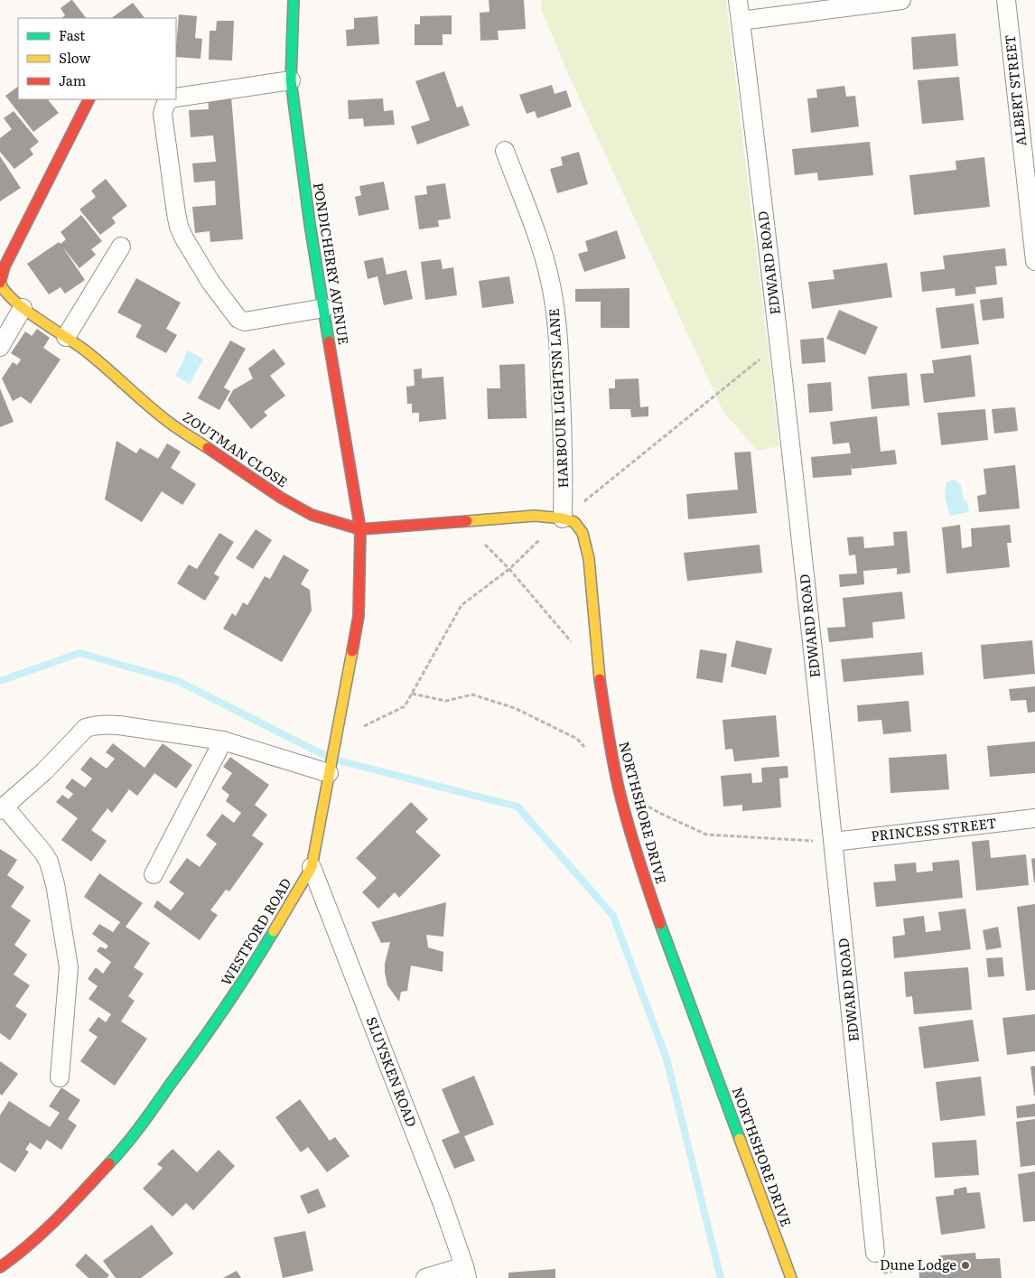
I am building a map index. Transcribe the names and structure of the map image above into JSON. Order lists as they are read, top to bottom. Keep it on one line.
{"streets":{"street":["ALBERT STREET","EDWARD ROAD","PONDICHERRY AVENUE","HARBOUR LIGHTSN LANE","ZOUTMAN CLOSE","NORTHSHORE DRIVE","PRINCESS STREET","WESTFORD ROAD","SLUYSKEN ROAD"]},"crossings":[["EDWARD ROAD","PRINCESS STREET"],["PONDICHERRY AVENUE","ZOUTMAN CLOSE"],["PONDICHERRY AVENUE","WESTFORD ROAD"],["HARBOUR LIGHTSN LANE","NORTHSHORE DRIVE"],["ZOUTMAN CLOSE","WESTFORD ROAD"],["WESTFORD ROAD","SLUYSKEN ROAD"]],"places":["Dune Lodge"],"legend":["Fast","Slow","Jam"]}
